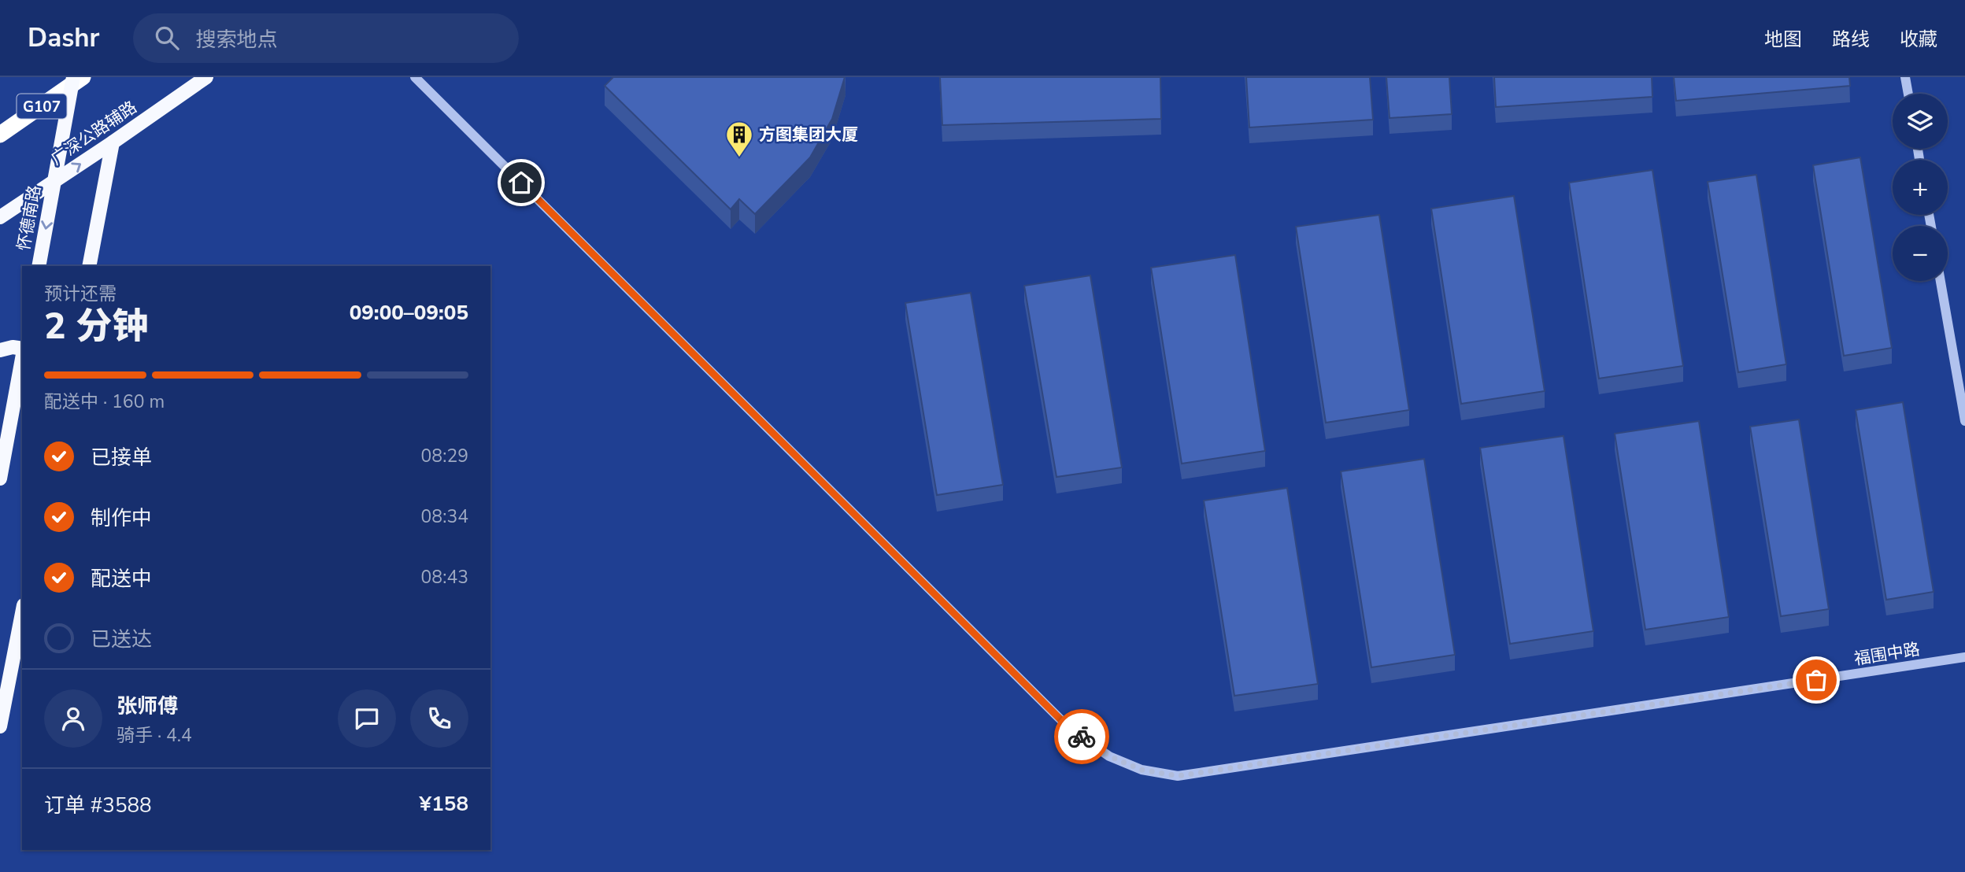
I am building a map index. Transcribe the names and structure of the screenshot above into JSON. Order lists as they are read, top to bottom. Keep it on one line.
{"streets":{"highway":["G107"],"main road":["广深公路辅路","怀德南路"],"street":["福围中路"]},"one_way":["广深公路辅路"],"places":{"building":["方图集团大厦"]},"page":{"header":"Dashr","search":"搜索地点","nav":["地图","路线","收藏"],"map_buttons":["+","−"],"heading":["2 分钟","预计还需","09:00–09:05"],"panel":["张师傅","骑手 · 4.4","订单 #3588","¥158"],"bar":"配送中 · 160 m","list":[["已接单","08:29"],["制作中","08:34"],["配送中","08:43"],"已送达"]}}
